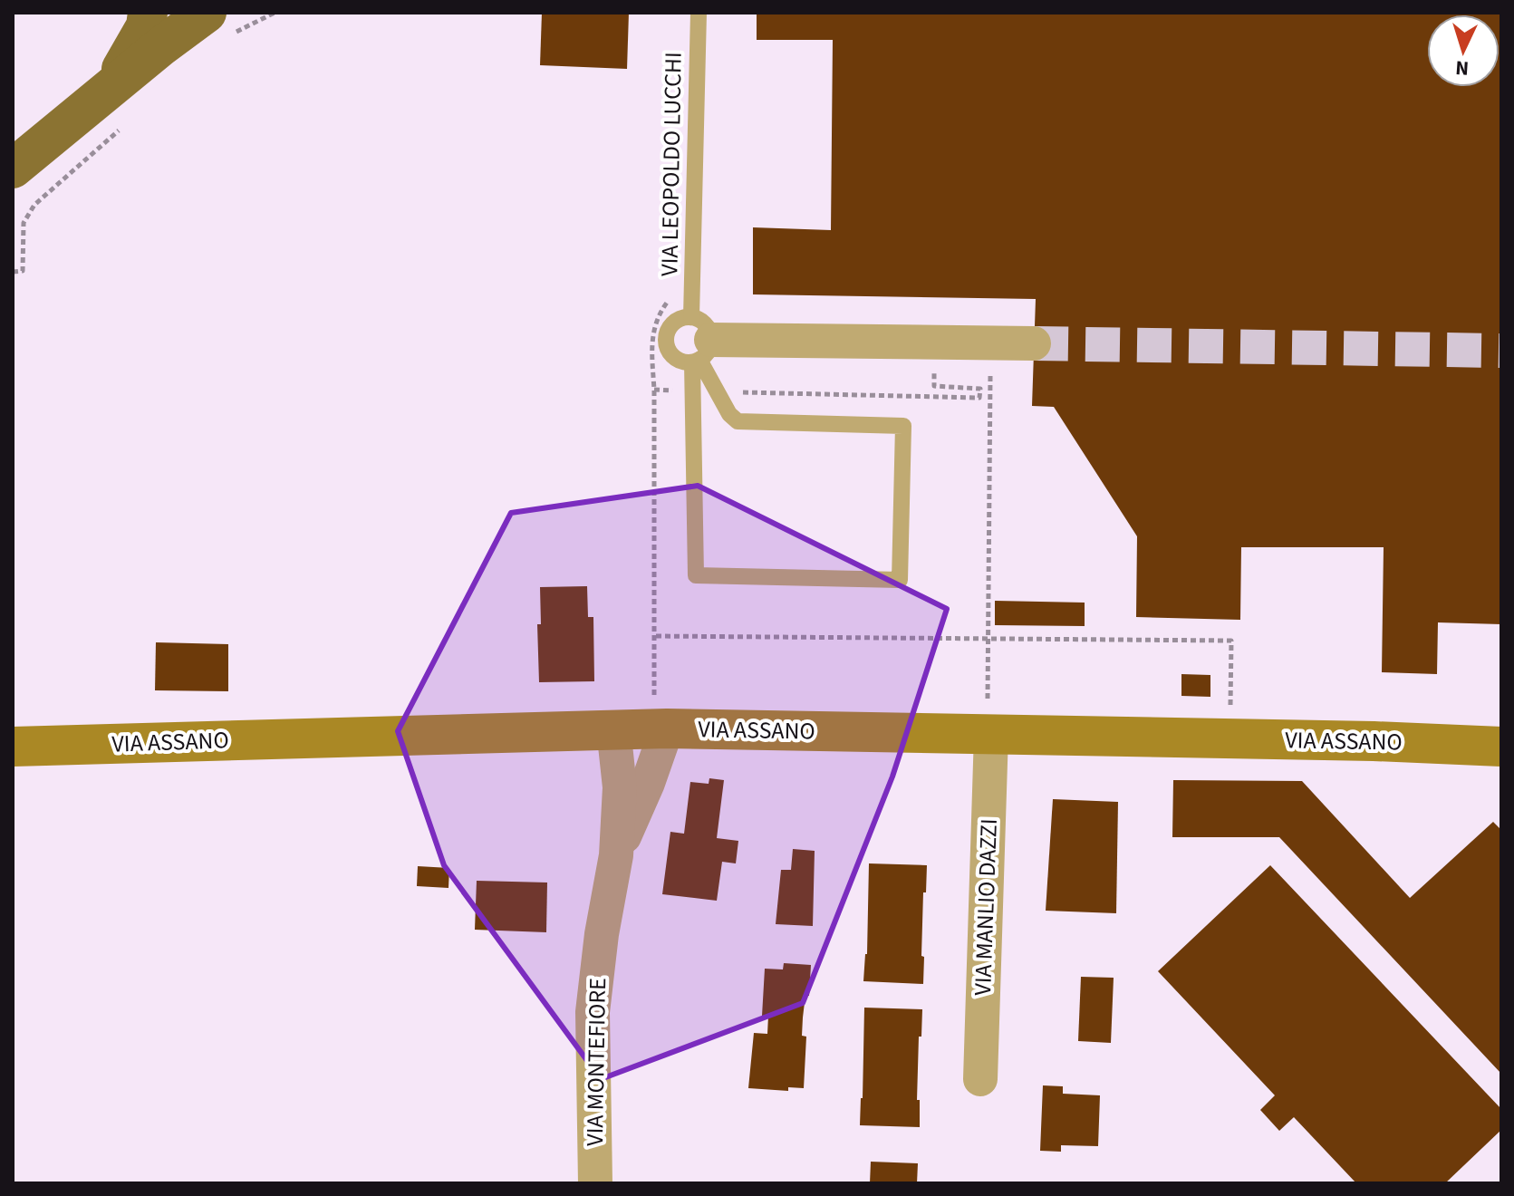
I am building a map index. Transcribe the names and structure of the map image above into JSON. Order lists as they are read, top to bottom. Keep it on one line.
{"streets":{"main road":["VIA ASSANO"],"street":["VIA MANLIO DAZZI","VIA MONTEFIORE"],"lane":["VIA LEOPOLDO LUCCHI"]},"crossings":[["VIA ASSANO","VIA MANLIO DAZZI"],["VIA ASSANO","VIA MONTEFIORE"]],"north":"bottom"}
